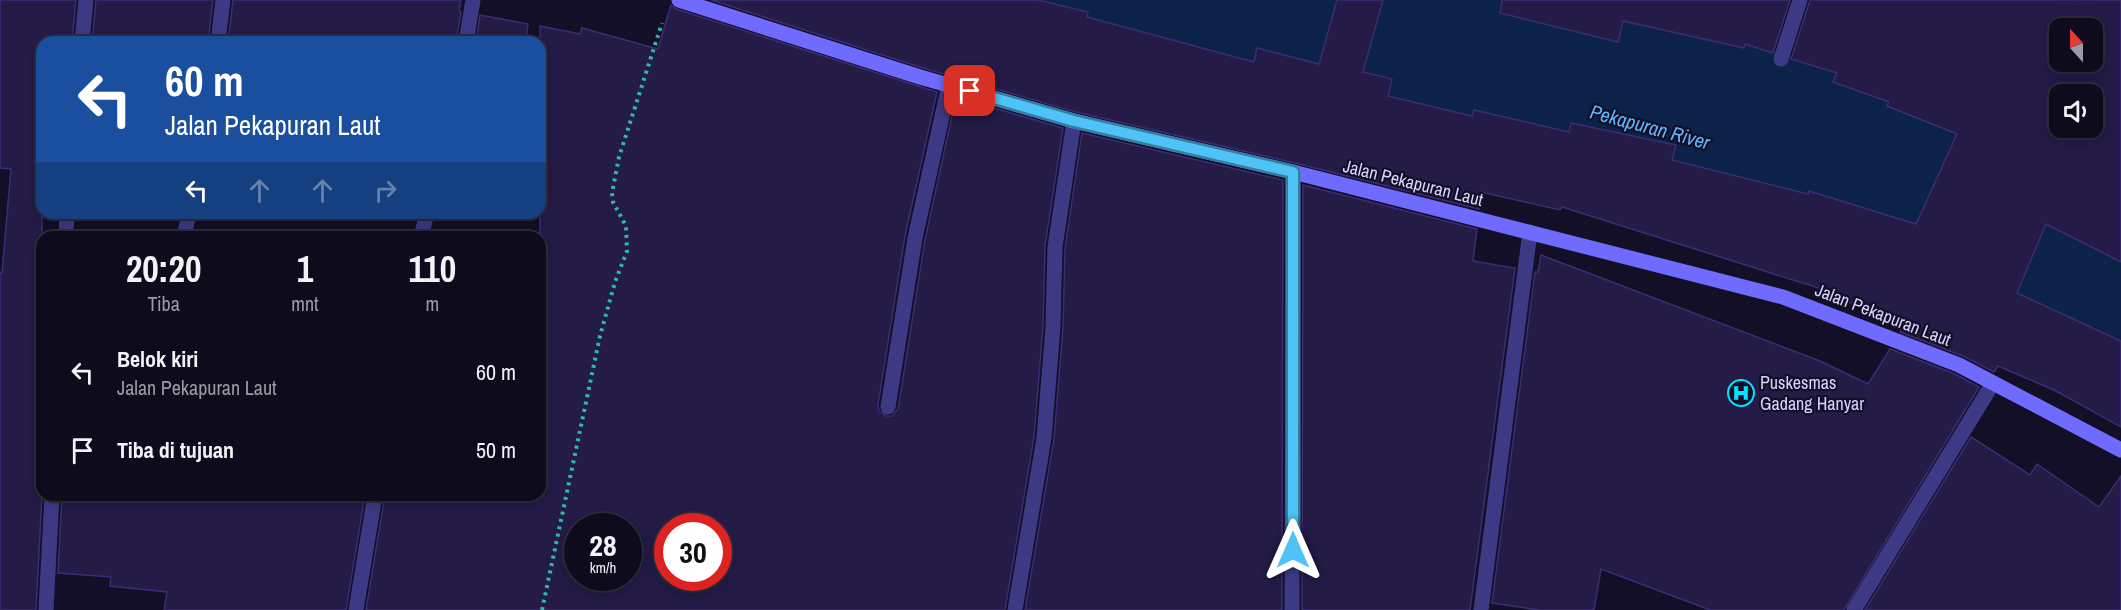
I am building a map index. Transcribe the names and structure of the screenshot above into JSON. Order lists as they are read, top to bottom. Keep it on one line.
{"streets":{"street":["Jalan Pekapuran Laut"]},"water":["Pekapuran River"],"places":{"hospital":["Puskesmas Gadang Hanyar"]},"north":"top","page":{"turn":["60 m","Jalan Pekapuran Laut"],"eta":["20:20","Tiba","1","mnt","110","m"],"list":[{"name":"Belok kiri","note":"Jalan Pekapuran Laut","value":"60 m"},{"name":"Tiba di tujuan","value":"50 m"}],"speed":"28 km/h","limit":"30"}}
